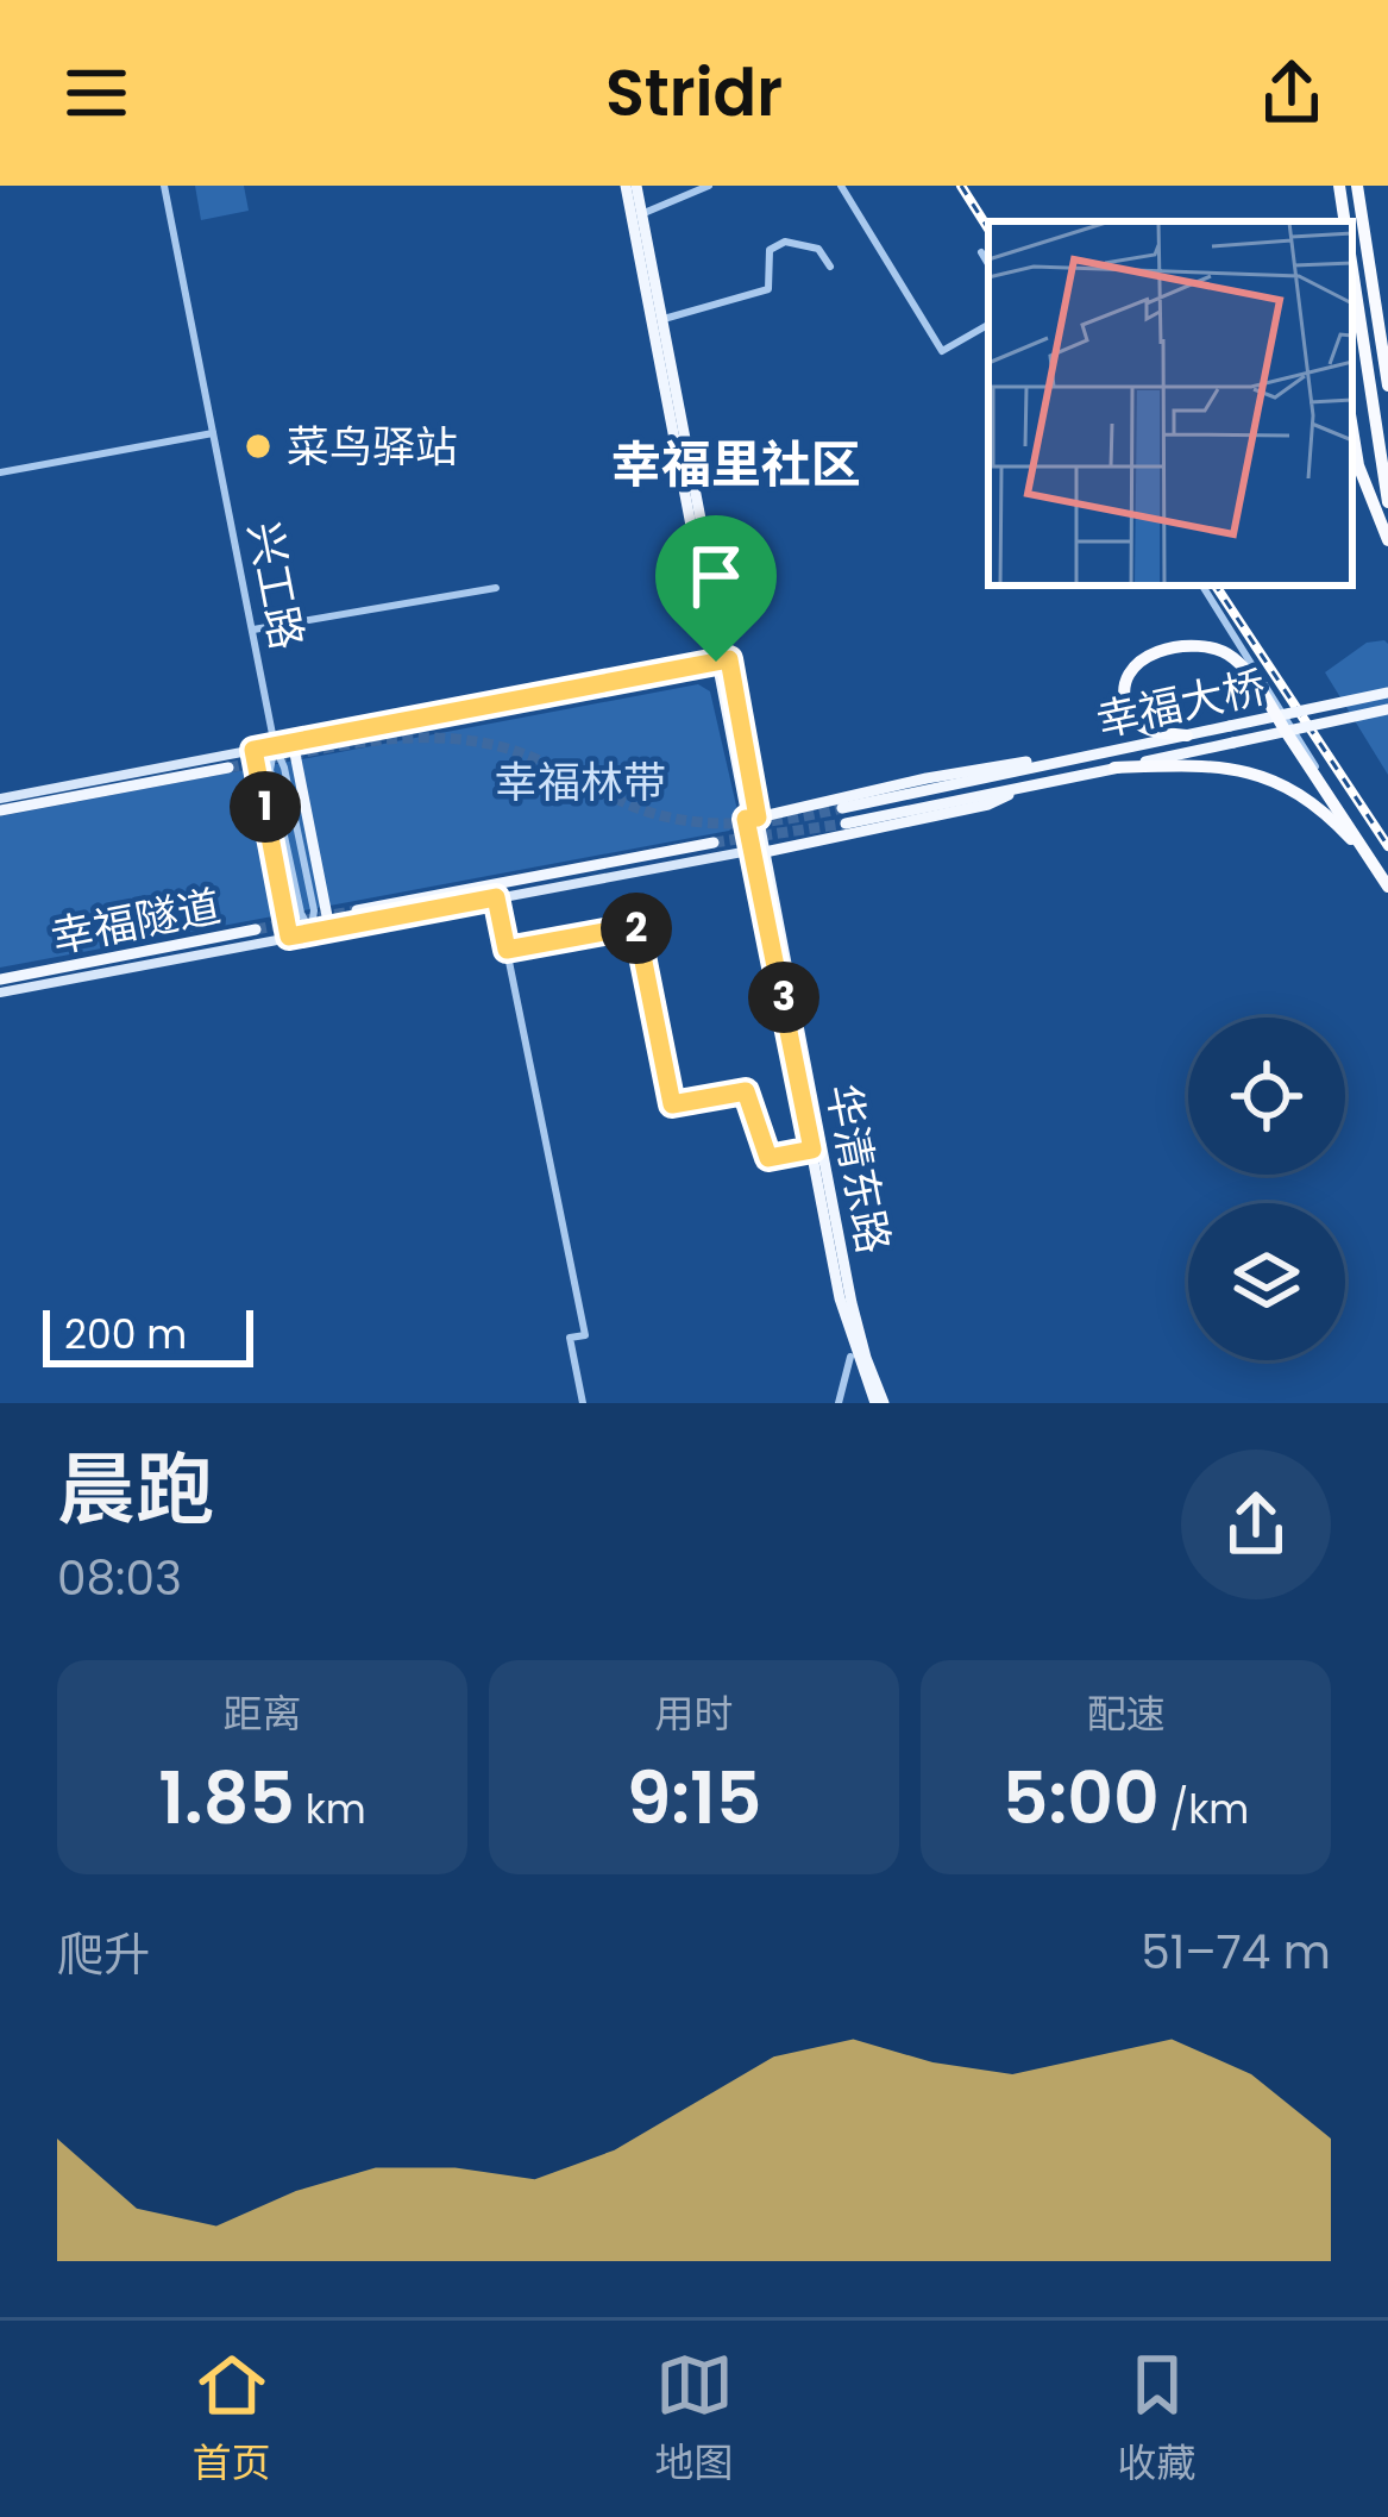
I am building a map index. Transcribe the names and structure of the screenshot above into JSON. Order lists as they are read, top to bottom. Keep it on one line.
{"streets":{"main road":["幸福大桥","幸福隧道","华清东路"],"street":["兴工路"]},"districts":["幸福里社区"],"parks":["幸福林带"],"places":["菜鸟驿站"],"scale_bar":"200 m","page":{"header":"Stridr","pins":["1","2","3"],"scale":"200 m","heading":["晨跑","08:03"],"stats":[["距离","1.85 km"],["用时","9:15"],["配速","5:00 /km"]],"chart":["爬升","51–74 m"],"tabs":["首页","地图","收藏"]}}
